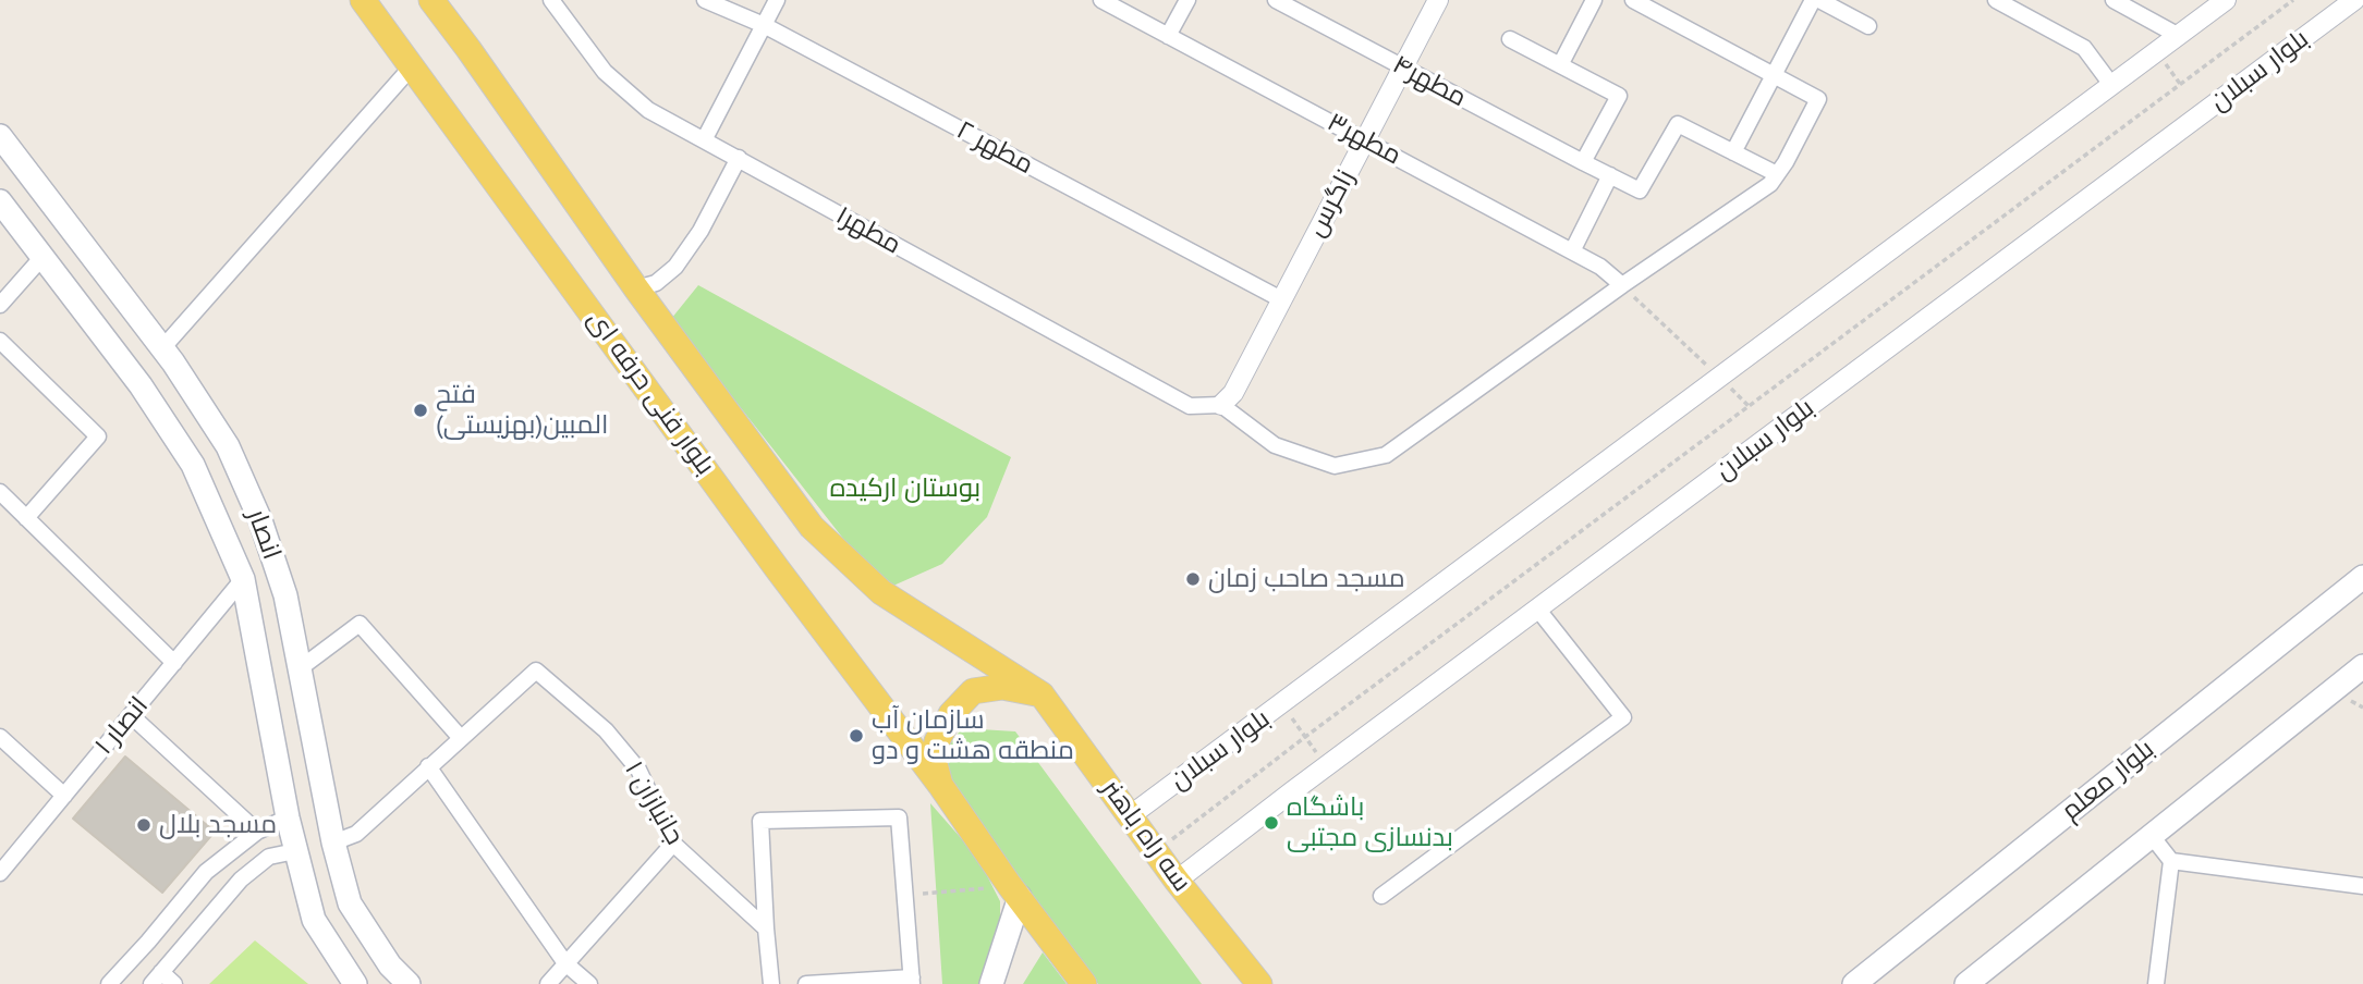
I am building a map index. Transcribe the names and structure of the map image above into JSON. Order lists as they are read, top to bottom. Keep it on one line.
{"streets":{"main road":["بلوار فنی حرفه ای","انصار","بلوار معلم","سه راه باهنر"],"street":["بلوار سبلان","مطهر۴","مطهر۳","مطهر ۲","زاگرس","مطهر۱","انصار ۱","جانبازان ۱"]},"crossings":[["بلوار سبلان","سه راه باهنر"],["مطهر۴","زاگرس"],["مطهر۳","زاگرس"],["مطهر ۲","زاگرس"],["زاگرس","مطهر۱"],["بلوار فنی حرفه ای","سه راه باهنر"],["انصار","انصار ۱"]],"parks":["بوستان ارکیده"],"places":["فتح المبین(بهزیستی)","مسجد صاحب زمان","سازمان آب منطقه هشت و دو","باشگاه بدنسازی مجتبی","مسجد بلال"]}
